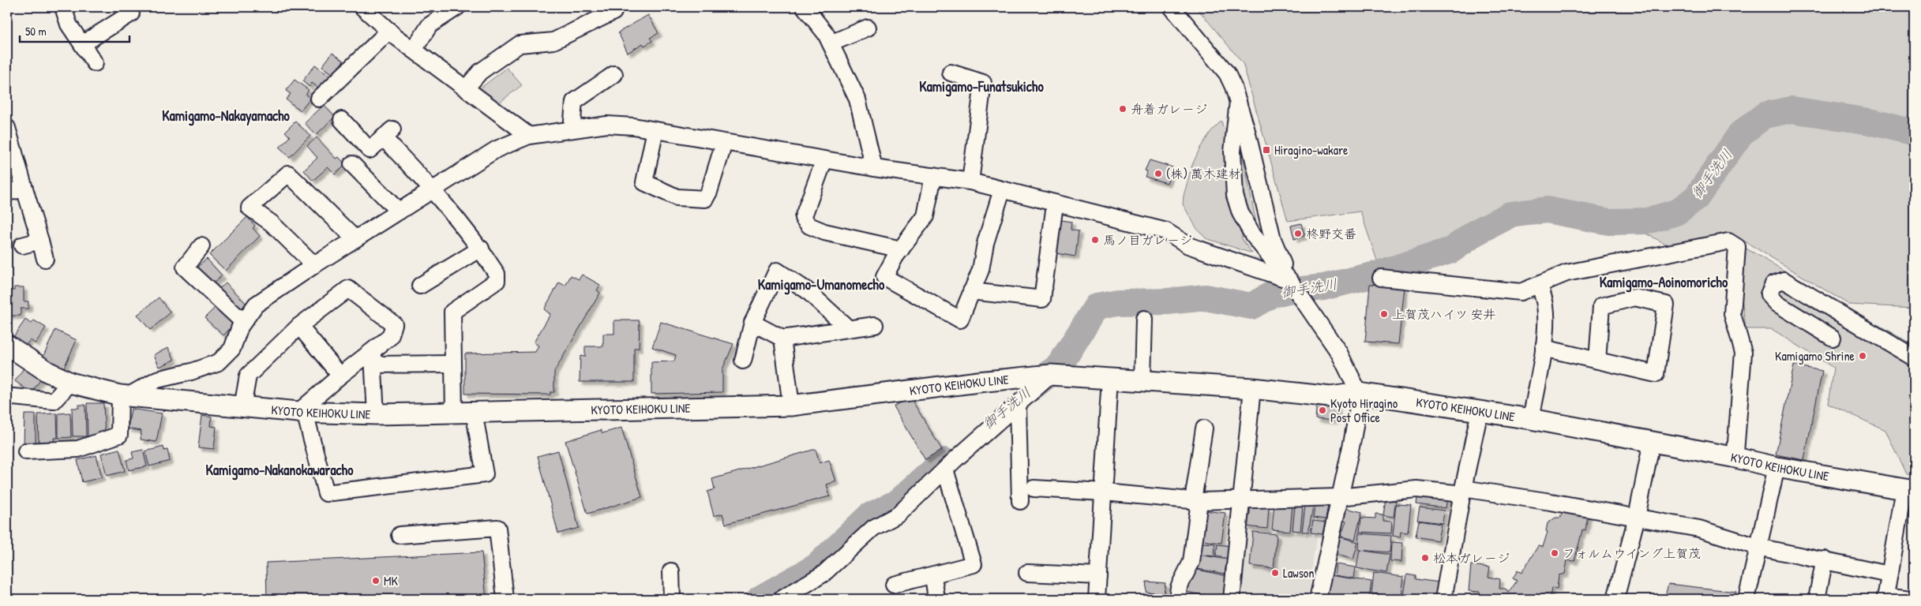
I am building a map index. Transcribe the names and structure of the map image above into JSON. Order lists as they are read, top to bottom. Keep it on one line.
{"streets":{"main road":["KYOTO KEIHOKU LINE"]},"districts":["Kamigamo-Funatsukicho","Kamigamo-Nakayamacho","Kamigamo-Aoinomoricho","Kamigamo-Umanomecho","Kamigamo-Nakanokawaracho"],"water":["御手洗川"],"places":{"other":["舟着ガレージ","(株) 萬木建材","柊野交番","馬ノ目ガレージ","上賀茂ハイツ 安井","Kamigamo Shrine","Kyoto Hiragino Post Office","フォルムウイング上賀茂","松本ガレージ","Lawson","MK"],"transit":["Hiragino-wakare"]},"scale_bar":"50 m"}
